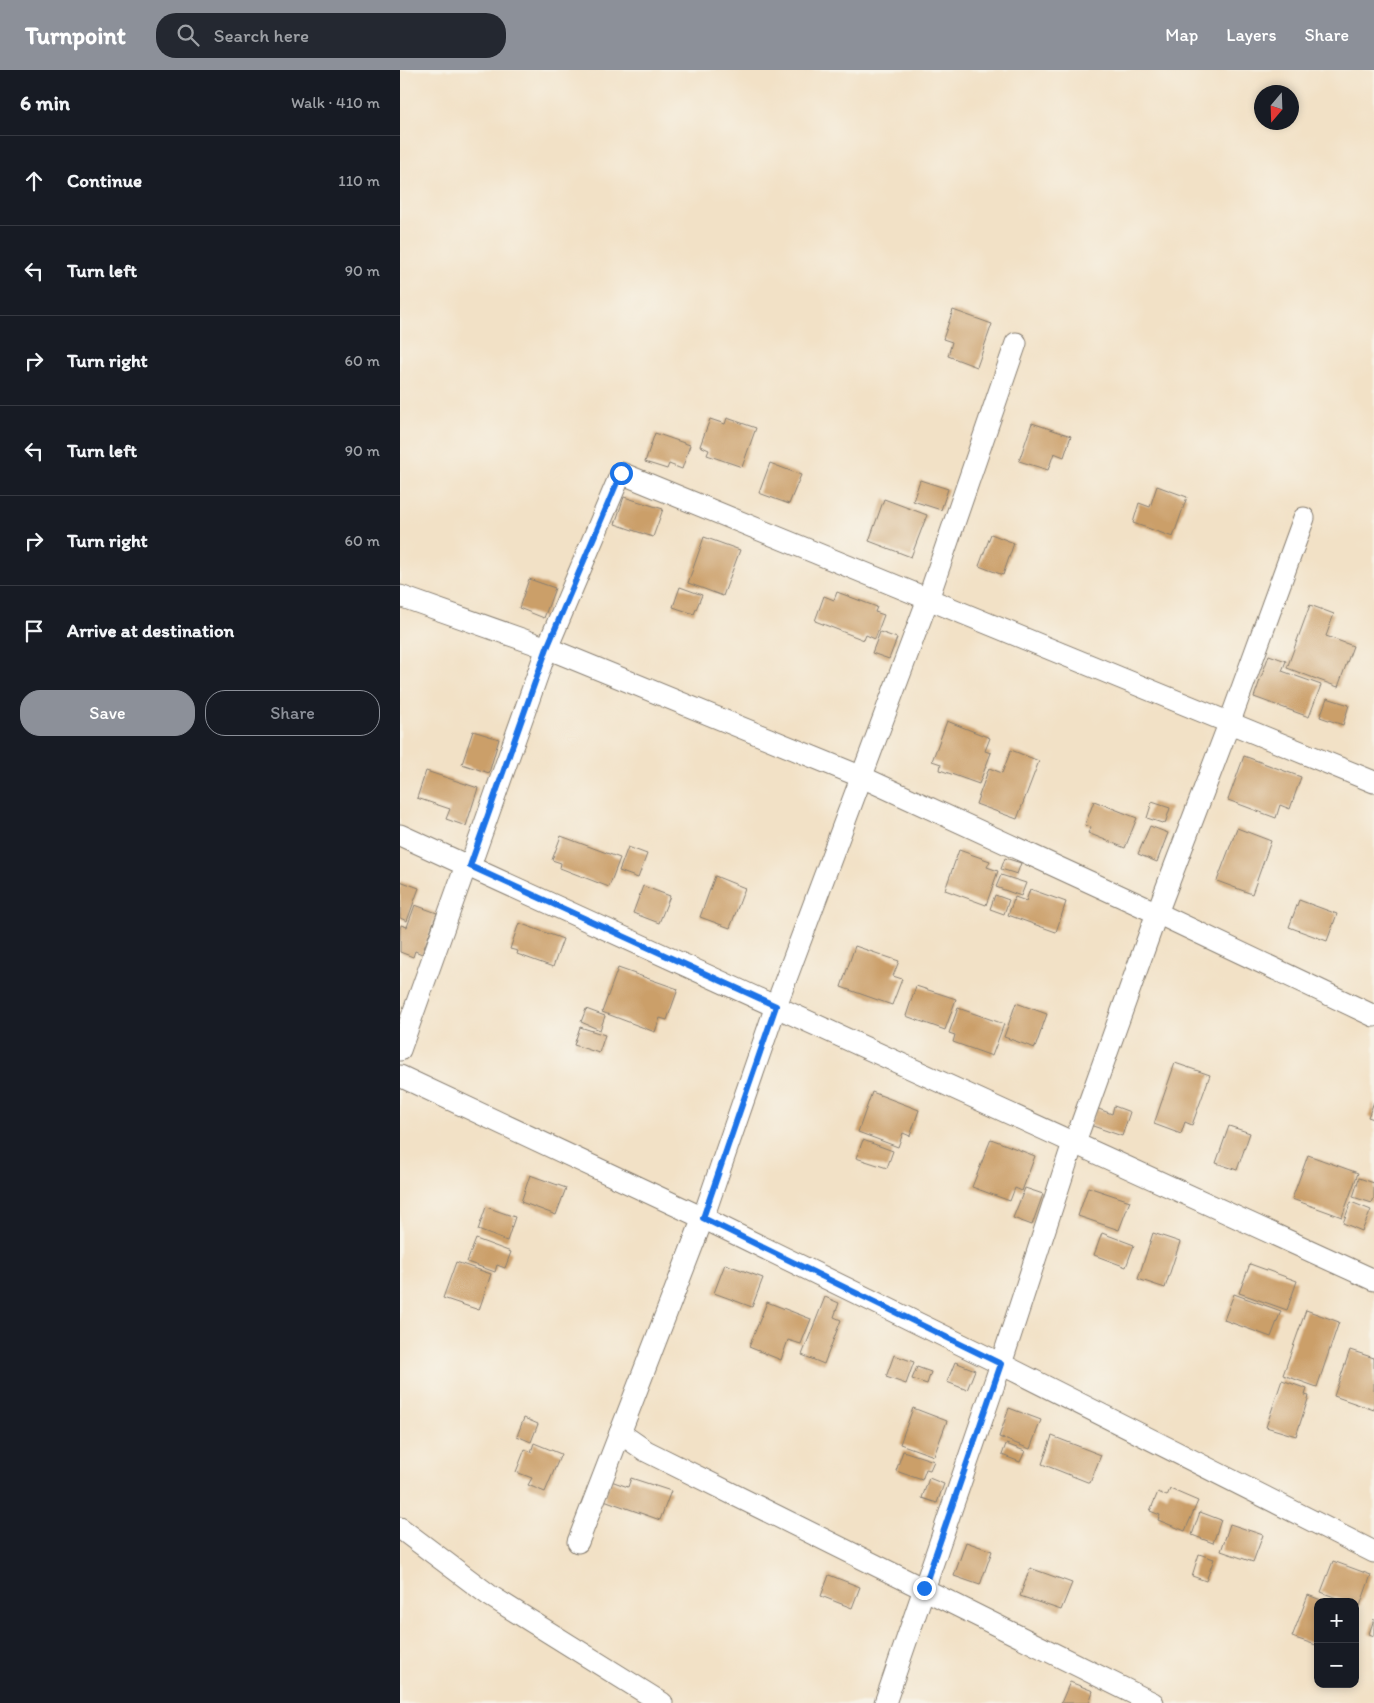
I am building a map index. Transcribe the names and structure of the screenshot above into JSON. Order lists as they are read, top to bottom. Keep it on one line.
{"north":"bottom","page":{"header":"Turnpoint","search":"Search here","nav":["Map","Layers","Share"],"heading":["6 min","Walk · 410 m"],"list":[["Continue","110 m"],["Turn left","90 m"],["Turn right","60 m"],["Turn left","90 m"],["Turn right","60 m"],"Arrive at destination"],"buttons":["Save","Share"],"map_buttons":["+","−"]}}
